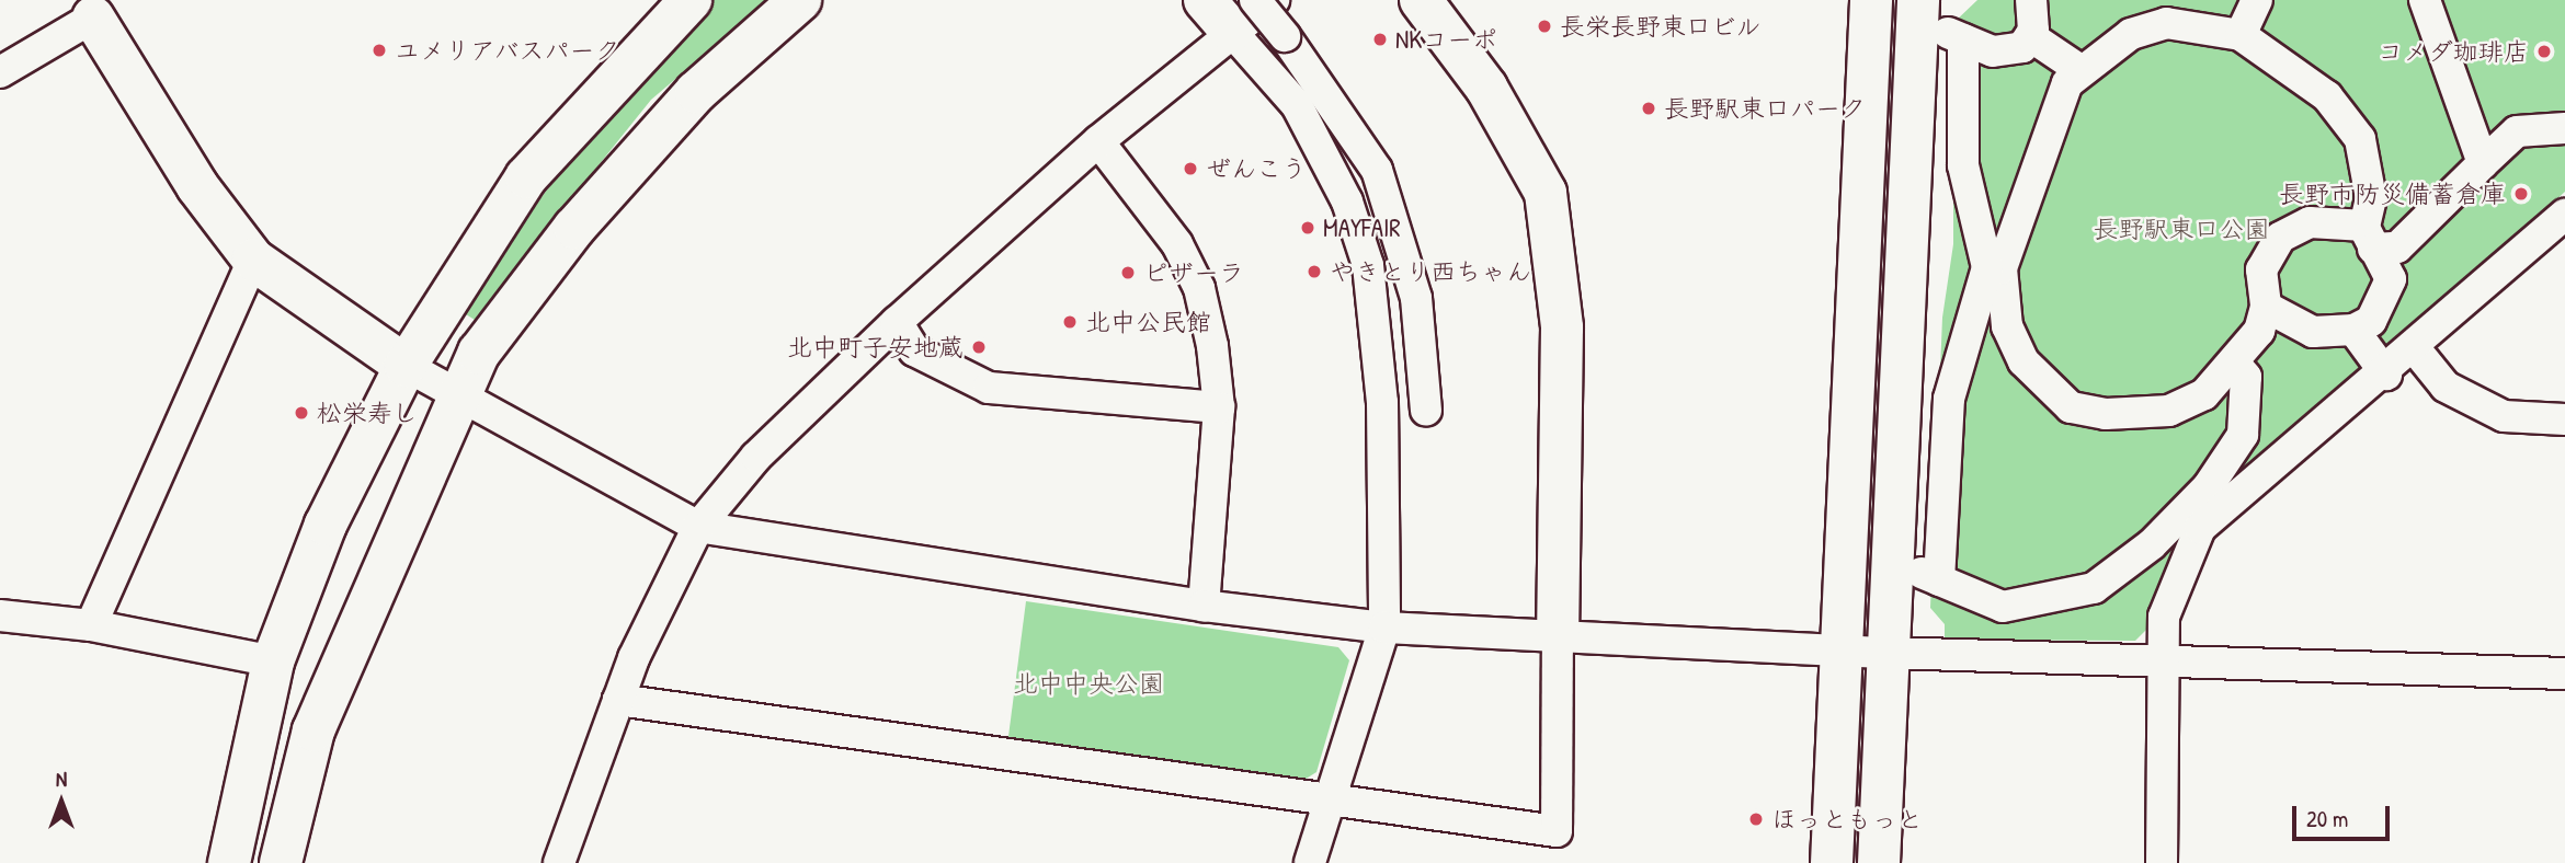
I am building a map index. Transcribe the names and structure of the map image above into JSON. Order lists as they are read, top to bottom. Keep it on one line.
{"parks":["長野駅東口公園","北中中央公園"],"places":["長栄長野東口ビル","NKコーポ","ユメリアバスパーク","コメダ珈琲店","長野駅東口パーク","ぜんこう","長野市防災備蓄倉庫","MAYFAIR","やきとり西ちゃん","ピザーラ","北中公民館","北中町子安地蔵","松栄寿し","ほっともっと"],"scale_bar":"20 m","north":"top"}
